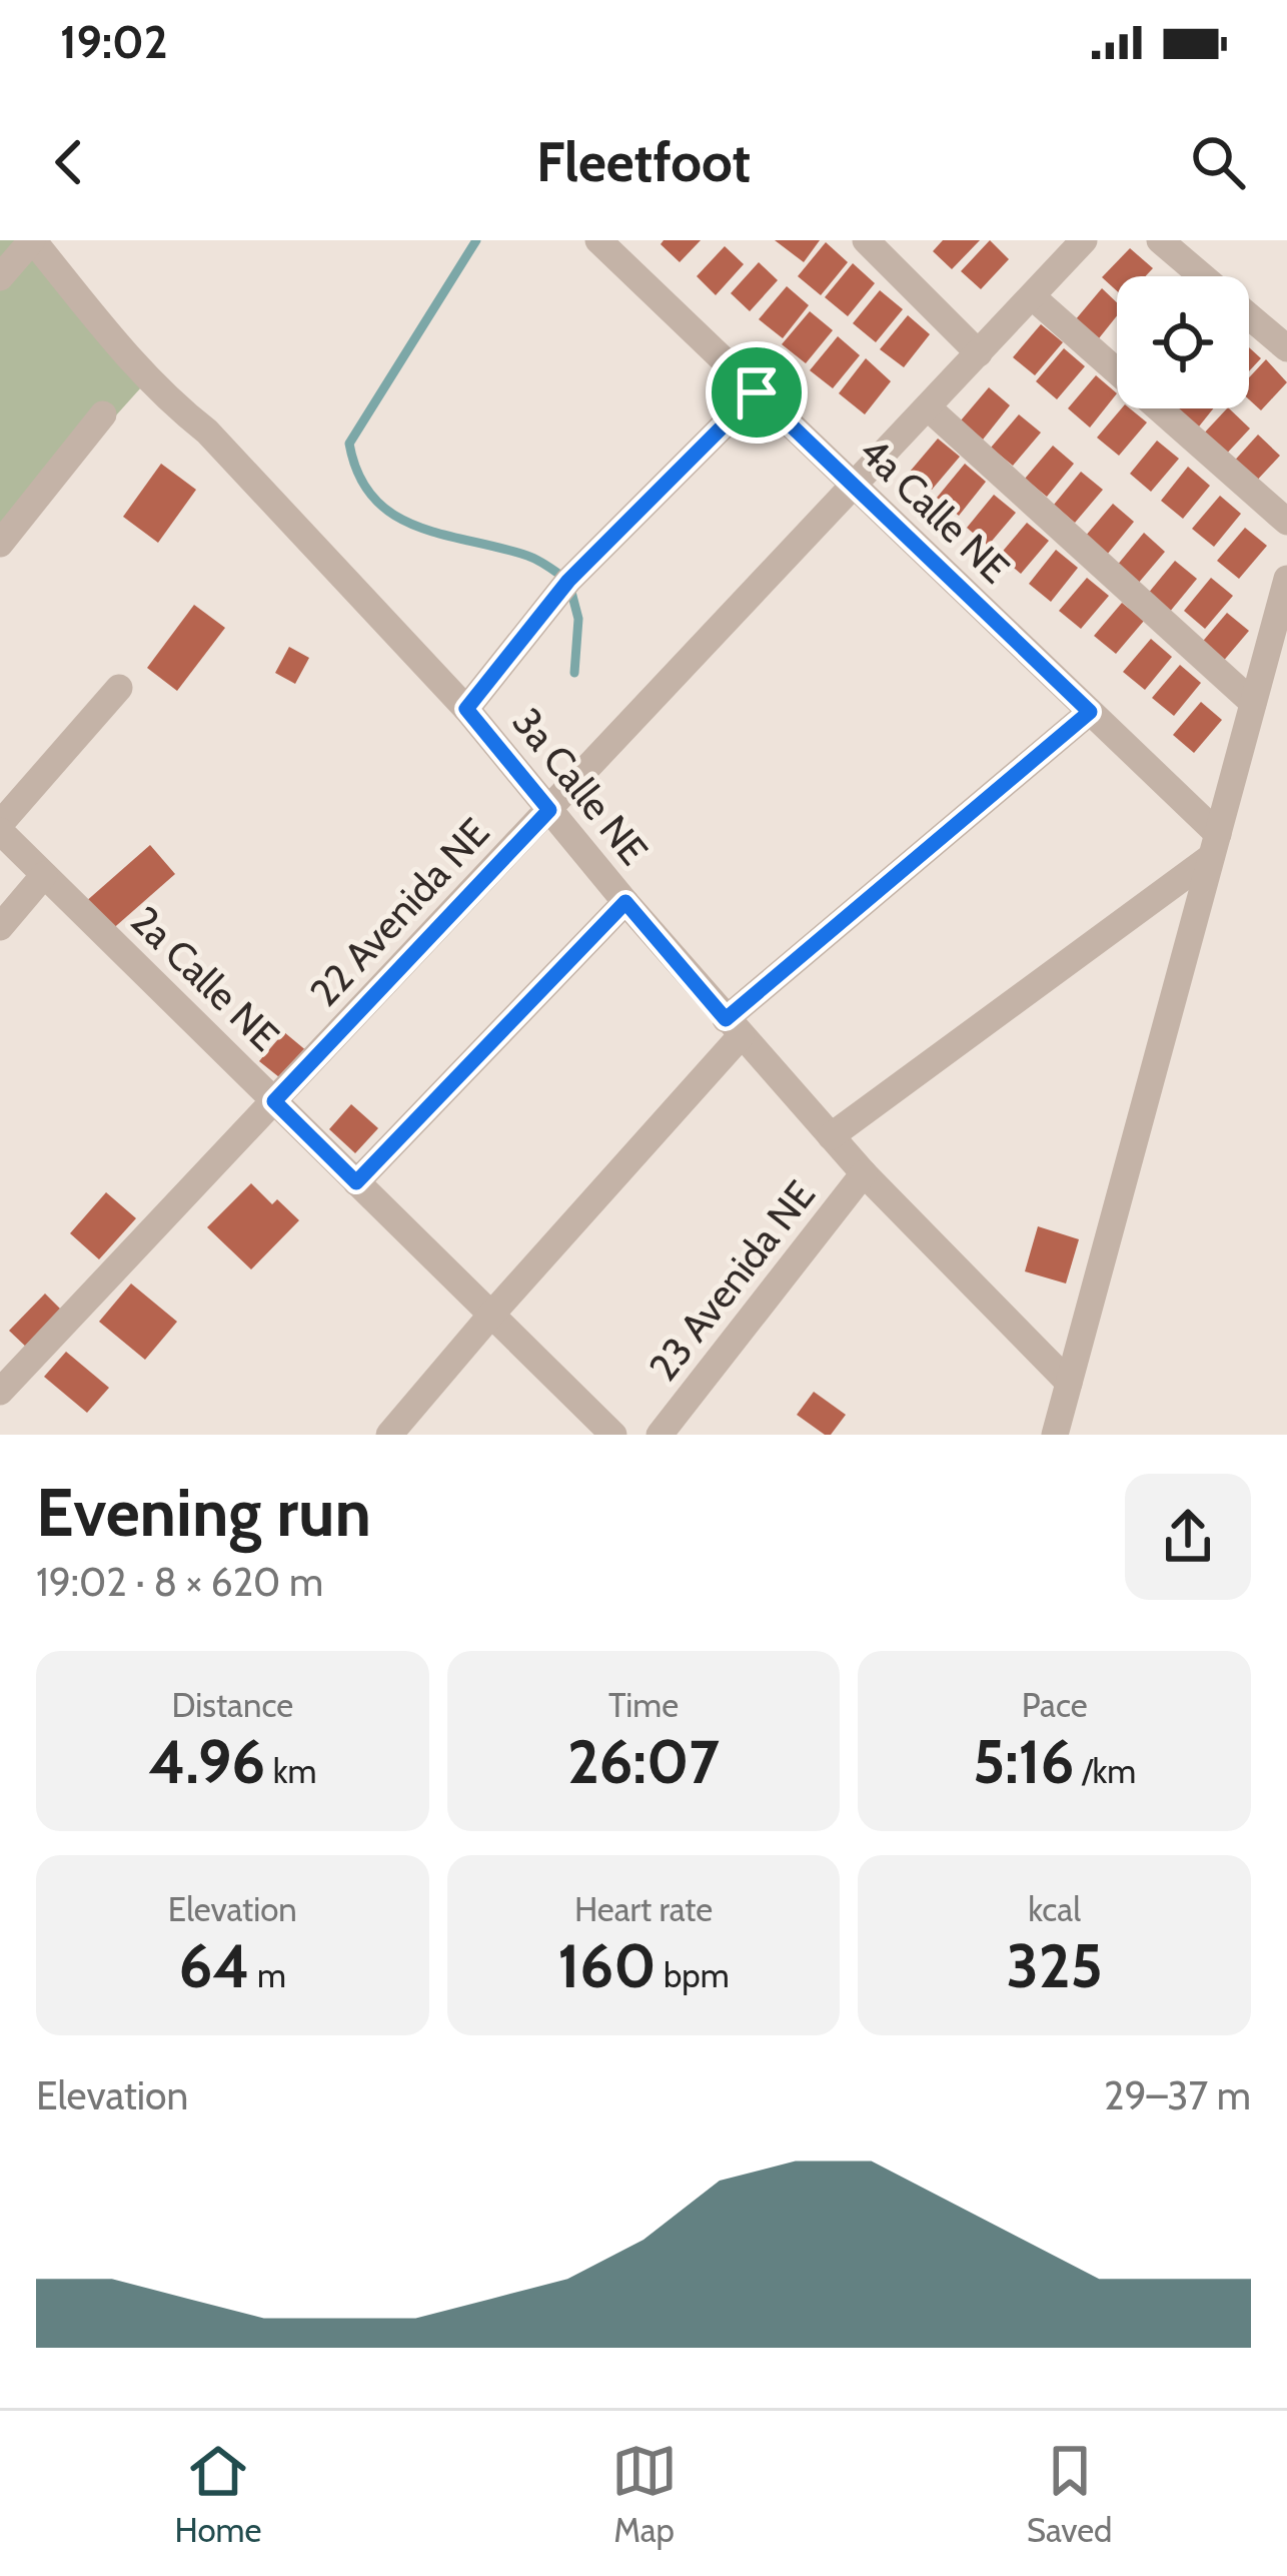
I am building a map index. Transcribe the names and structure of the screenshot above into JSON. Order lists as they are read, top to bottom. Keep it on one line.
{"streets":{"street":["4a Calle NE","3a Calle NE","22 Avenida NE","2a Calle NE","23 Avenida NE"]},"crossings":[["4a Calle NE","22 Avenida NE"],["3a Calle NE","22 Avenida NE"],["3a Calle NE","23 Avenida NE"],["22 Avenida NE","2a Calle NE"]],"page":{"status":"19:02","header":"Fleetfoot","heading":["Evening run","19:02 · 8 × 620 m"],"stats":[["Distance","4.96 km"],["Time","26:07"],["Pace","5:16 /km"],["Elevation","64 m"],["Heart rate","160 bpm"],["kcal","325"]],"chart":["Elevation","29–37 m"],"tabs":["Home","Map","Saved"]}}
